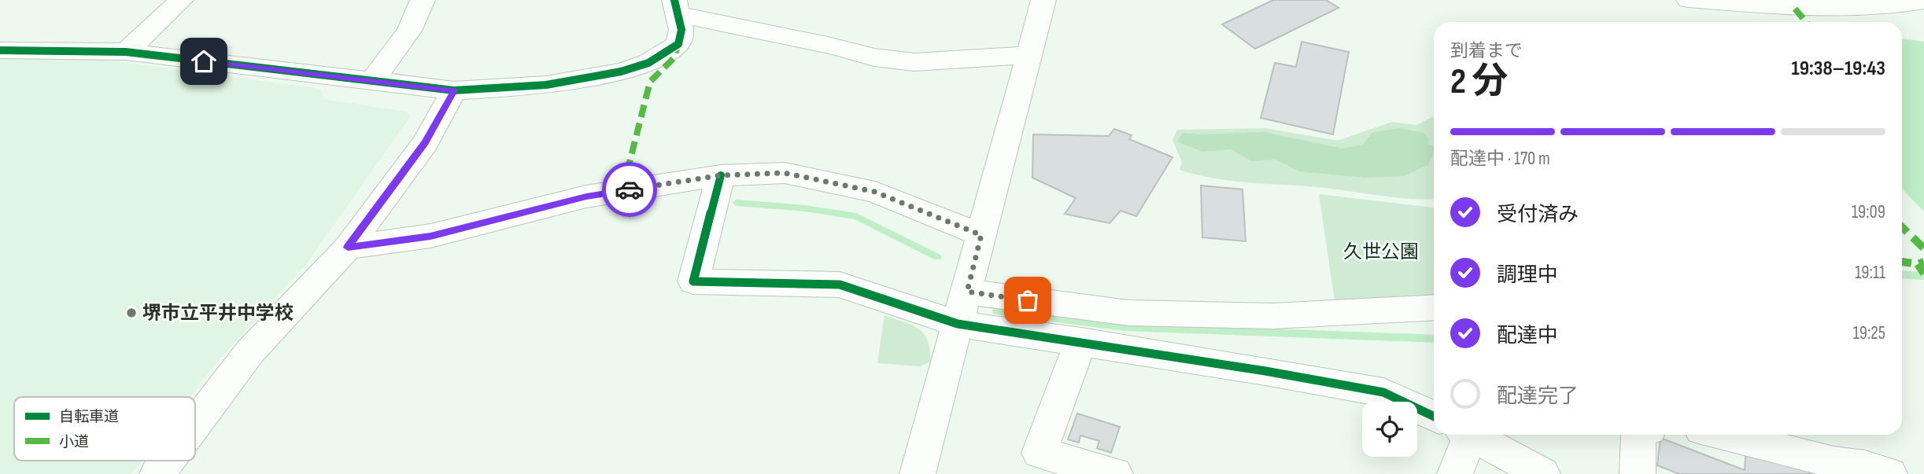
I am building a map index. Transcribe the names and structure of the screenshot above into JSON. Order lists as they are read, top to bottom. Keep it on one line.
{"parks":["久世公園"],"places":["堺市立平井中学校"],"legend":["自転車道","小道"],"page":{"heading":["2 分","到着まで","19:38–19:43"],"bar":"配達中 · 170 m","list":[["受付済み","19:09"],["調理中","19:11"],["配達中","19:25"],"配達完了"]}}
